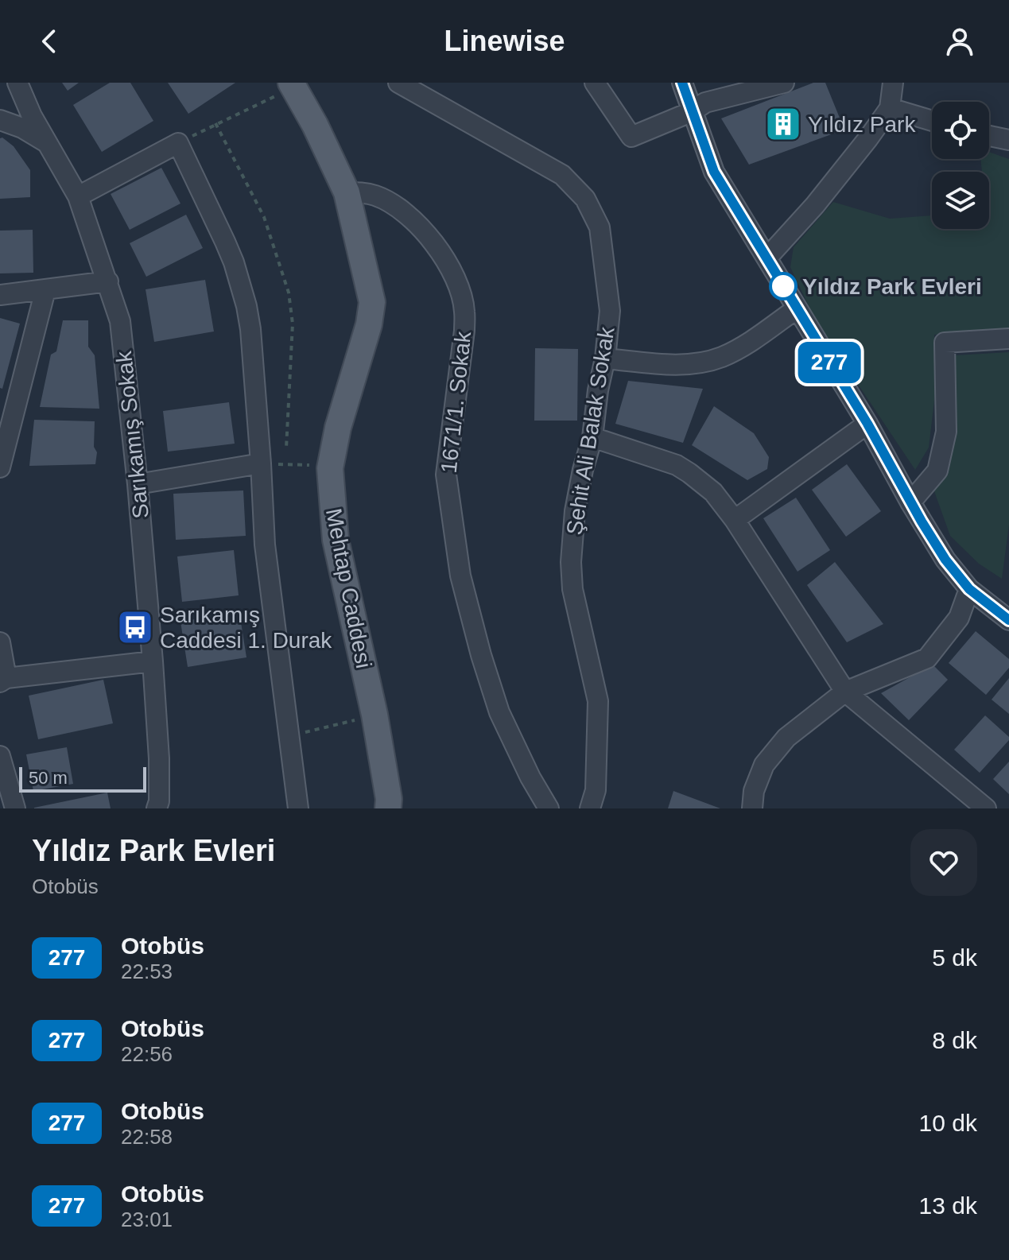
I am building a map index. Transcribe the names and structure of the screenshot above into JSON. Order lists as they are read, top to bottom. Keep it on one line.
{"streets":{"main road":["Mehtap Caddesi"],"street":["1671/1. Sokak","Şehit Ali Balak Sokak","Sarıkamış Sokak"]},"crossings":[["1671/1. Sokak","Mehtap Caddesi"]],"places":{"building":["Yıldız Park"],"other":["Yıldız Park Evleri"],"bus stop":["Sarıkamış Caddesi 1. Durak"]},"lines":["bus line 277"],"scale_bar":"50 m","page":{"header":"Linewise","on_map":"277","scale":"50 m","heading":["Yıldız Park Evleri","Otobüs"],"list":[{"mark":"277","name":"Otobüs","note":"22:53","value":"5 dk"},{"mark":"277","name":"Otobüs","note":"22:56","value":"8 dk"},{"mark":"277","name":"Otobüs","note":"22:58","value":"10 dk"},{"mark":"277","name":"Otobüs","note":"23:01","value":"13 dk"}]}}
